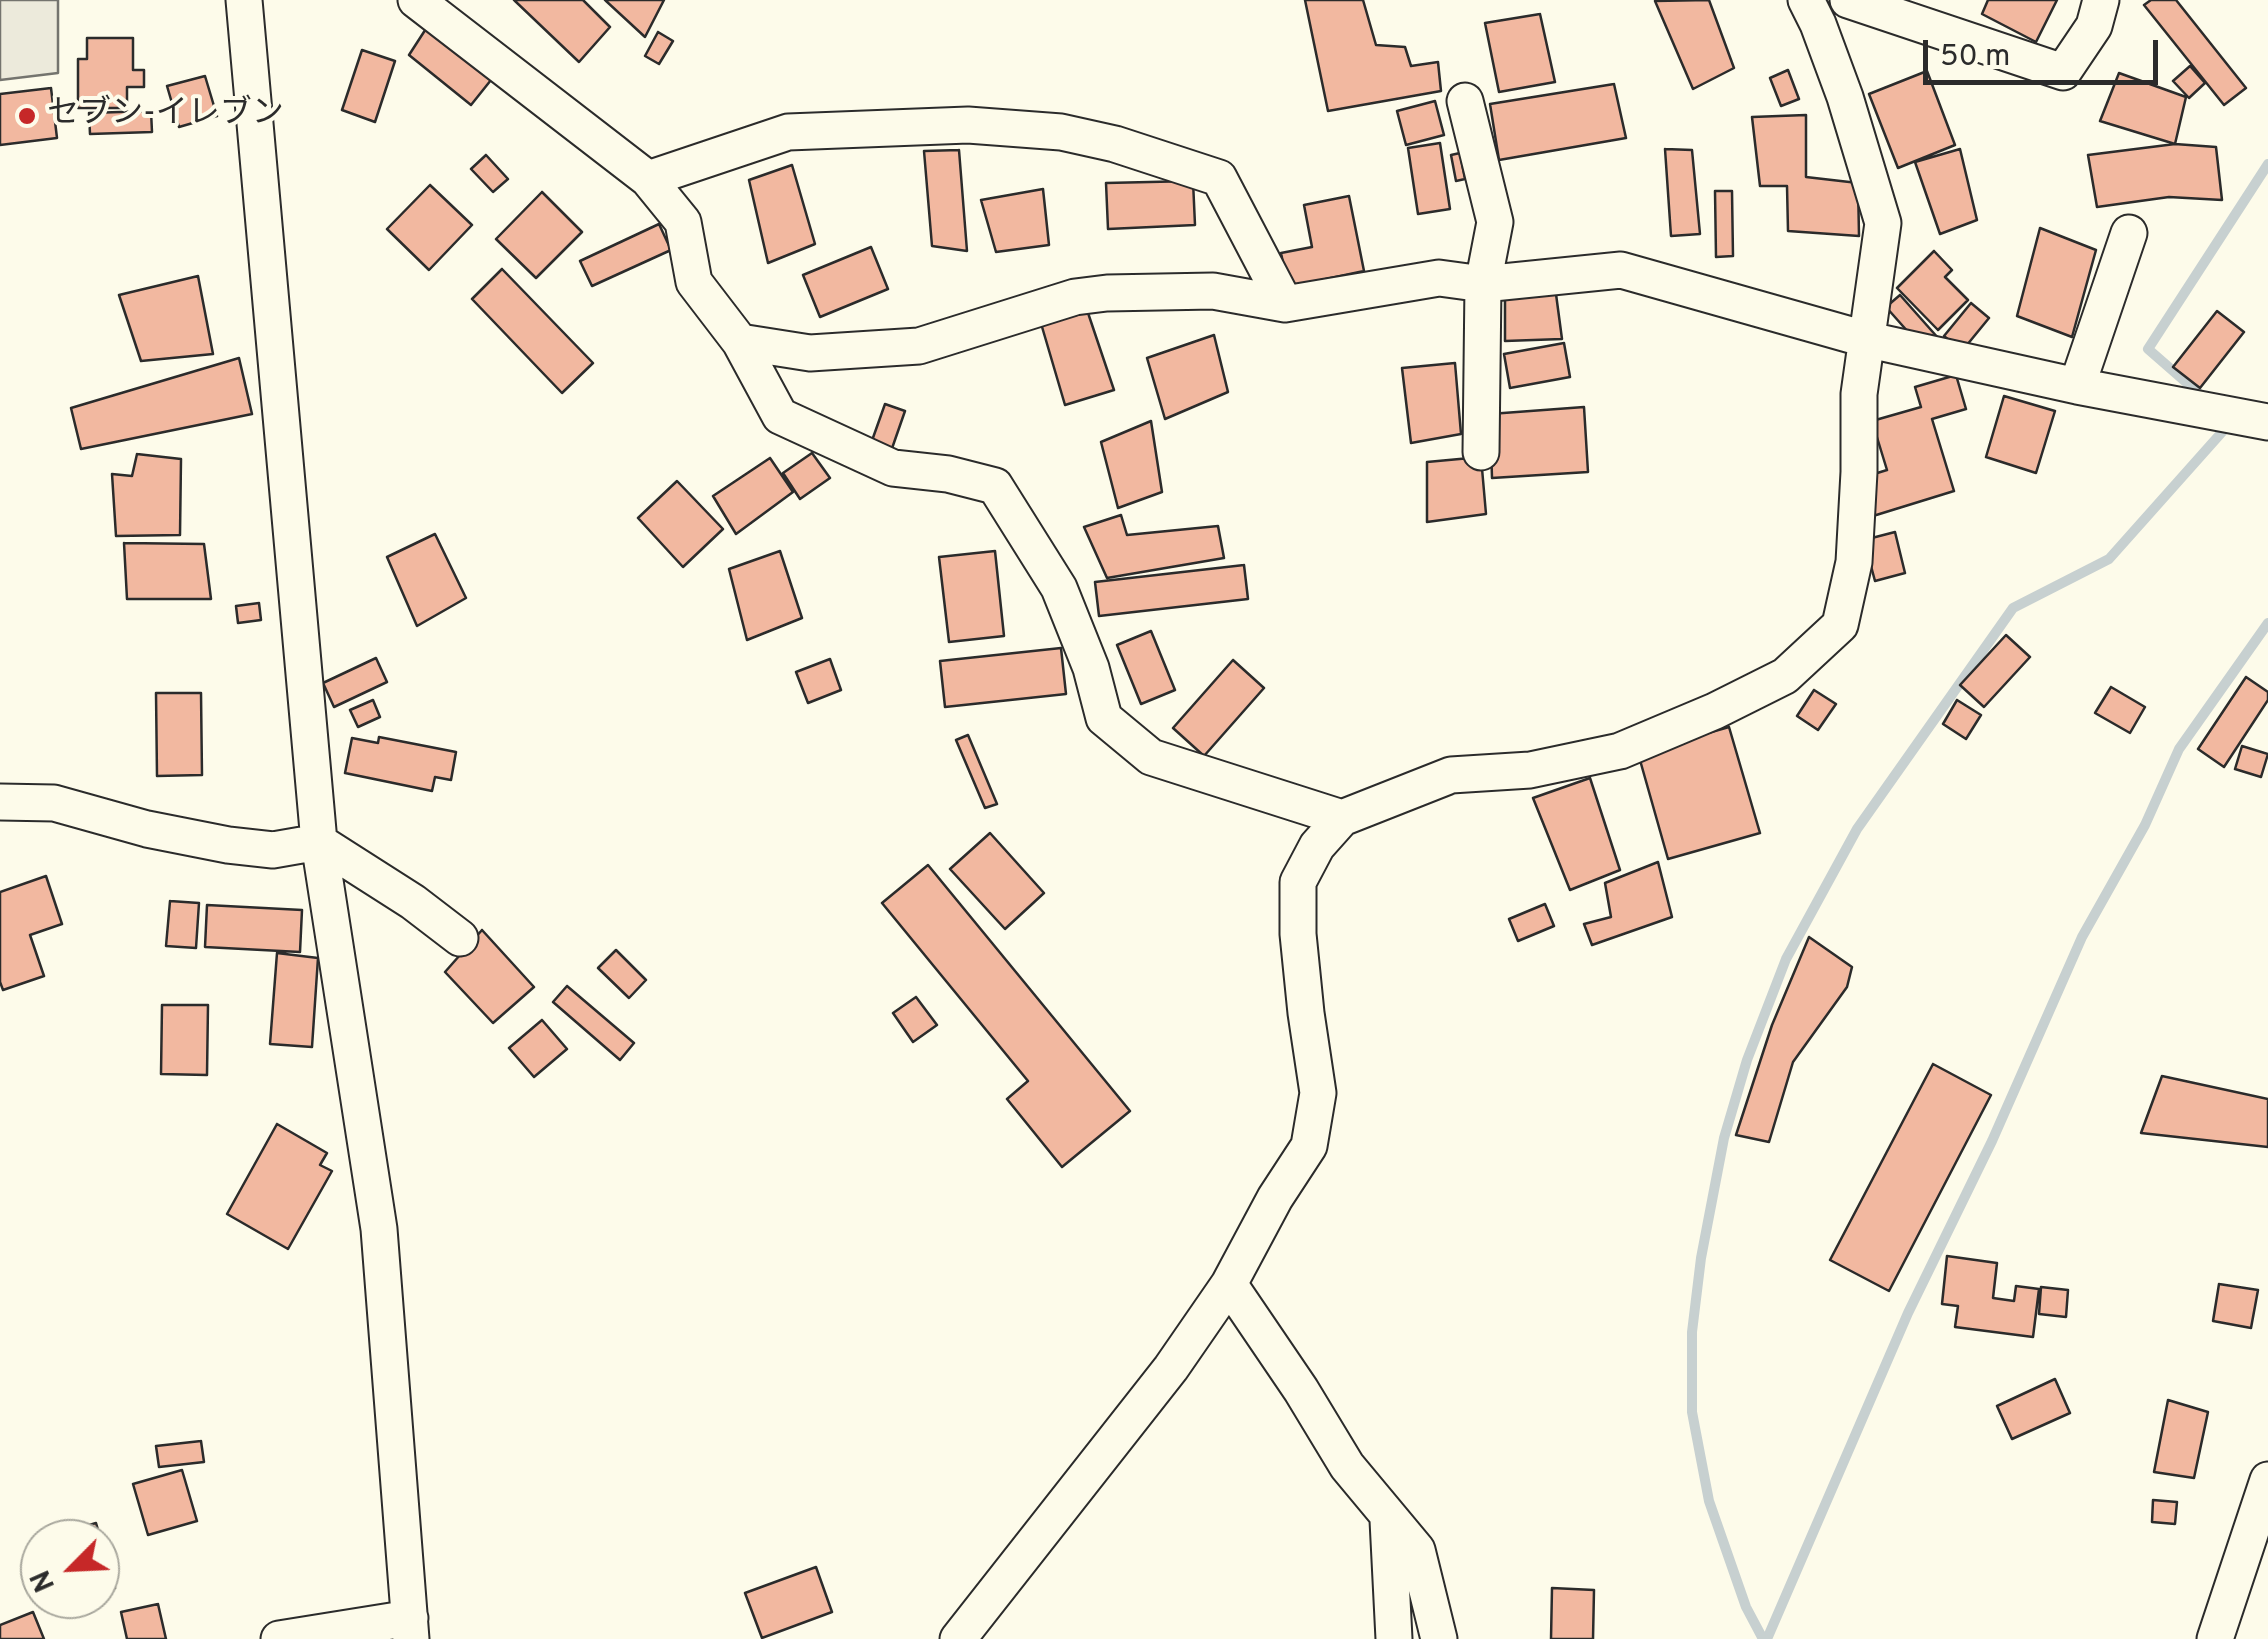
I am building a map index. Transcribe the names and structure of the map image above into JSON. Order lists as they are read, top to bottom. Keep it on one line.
{"places":["セブン-イレブン"],"scale_bar":"50 m","north":"bottom left"}
